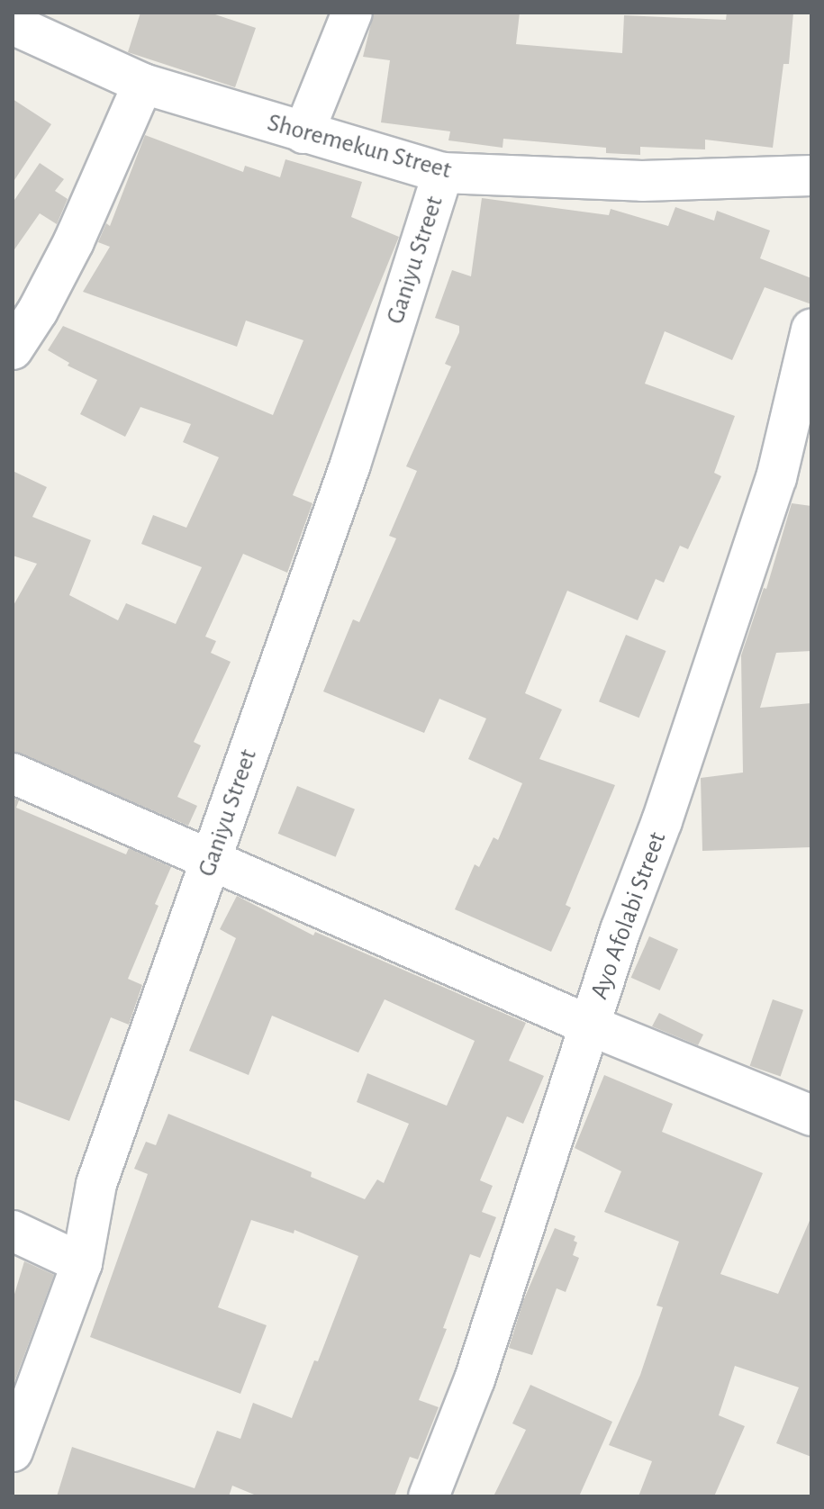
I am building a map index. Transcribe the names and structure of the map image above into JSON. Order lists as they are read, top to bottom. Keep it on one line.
{"streets":{"street":["Shoremekun Street","Ganiyu Street","Ayo Afolabi Street"]},"crossings":[["Shoremekun Street","Ganiyu Street"]]}
